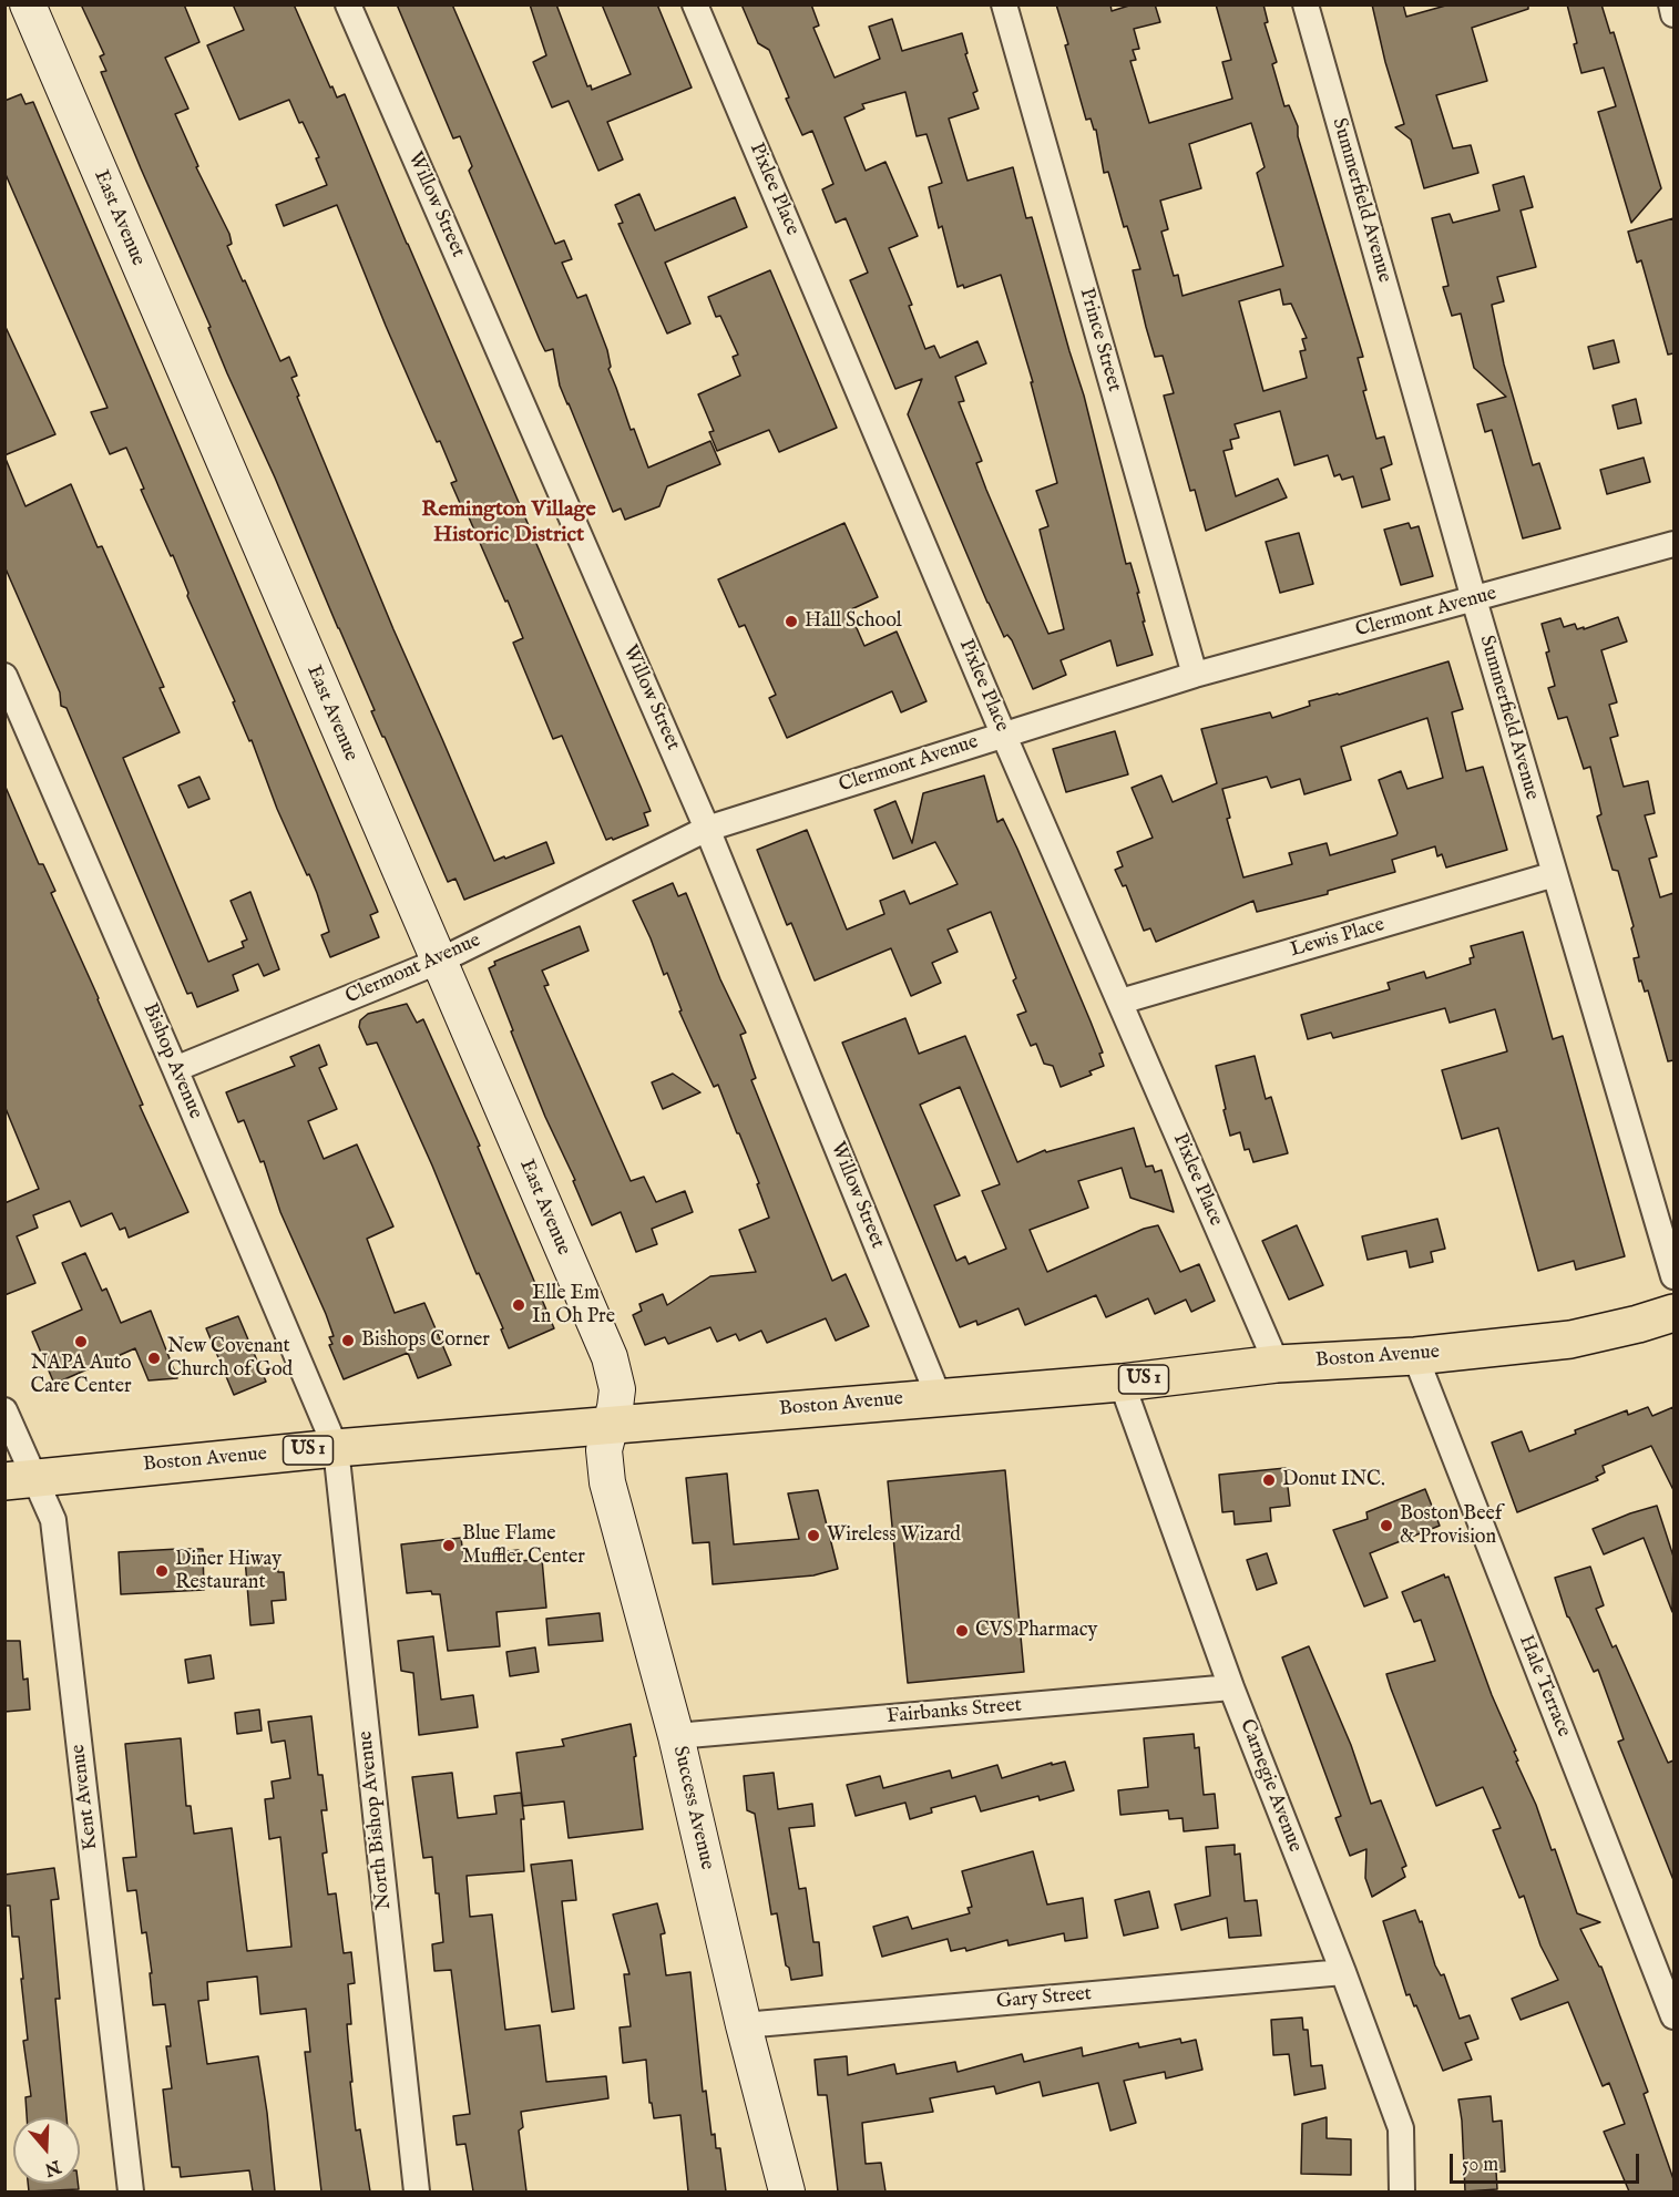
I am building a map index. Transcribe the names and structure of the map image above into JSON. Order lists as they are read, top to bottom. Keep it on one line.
{"streets":{"main road":["Boston Avenue","US 1"],"street":["Pixlee Place","Summerfield Avenue","Willow Street","East Avenue","Prince Street","Clermont Avenue","Lewis Place","Bishop Avenue","Hale Terrace","Fairbanks Street","Carnegie Avenue","Kent Avenue","Success Avenue","North Bishop Avenue","Gary Street"]},"crossings":[["Pixlee Place","Clermont Avenue"],["Pixlee Place","Lewis Place"],["Pixlee Place","Boston Avenue"],["Summerfield Avenue","Clermont Avenue"],["Summerfield Avenue","Lewis Place"],["Willow Street","Clermont Avenue"],["Willow Street","Boston Avenue"],["East Avenue","Clermont Avenue"],["East Avenue","Boston Avenue"],["East Avenue","Success Avenue"],["Prince Street","Clermont Avenue"],["Clermont Avenue","Bishop Avenue"],["Bishop Avenue","Boston Avenue"],["Bishop Avenue","North Bishop Avenue"],["Boston Avenue","Hale Terrace"],["Boston Avenue","Carnegie Avenue"],["Boston Avenue","Kent Avenue"],["Boston Avenue","Success Avenue"],["Boston Avenue","North Bishop Avenue"],["Fairbanks Street","Carnegie Avenue"],["Fairbanks Street","Success Avenue"],["Carnegie Avenue","Gary Street"],["Success Avenue","Gary Street"]],"districts":["Remington Village Historic District"],"places":["Hall School","Elle Em In Oh Pre","Bishops Corner","NAPA Auto Care Center","New Covenant Church of God","Donut INC.","Boston Beef & Provision","Wireless Wizard","Blue Flame Muffler Center","Diner Hiway Restaurant","CVS Pharmacy"],"scale_bar":"50 m","north":"bottom"}
